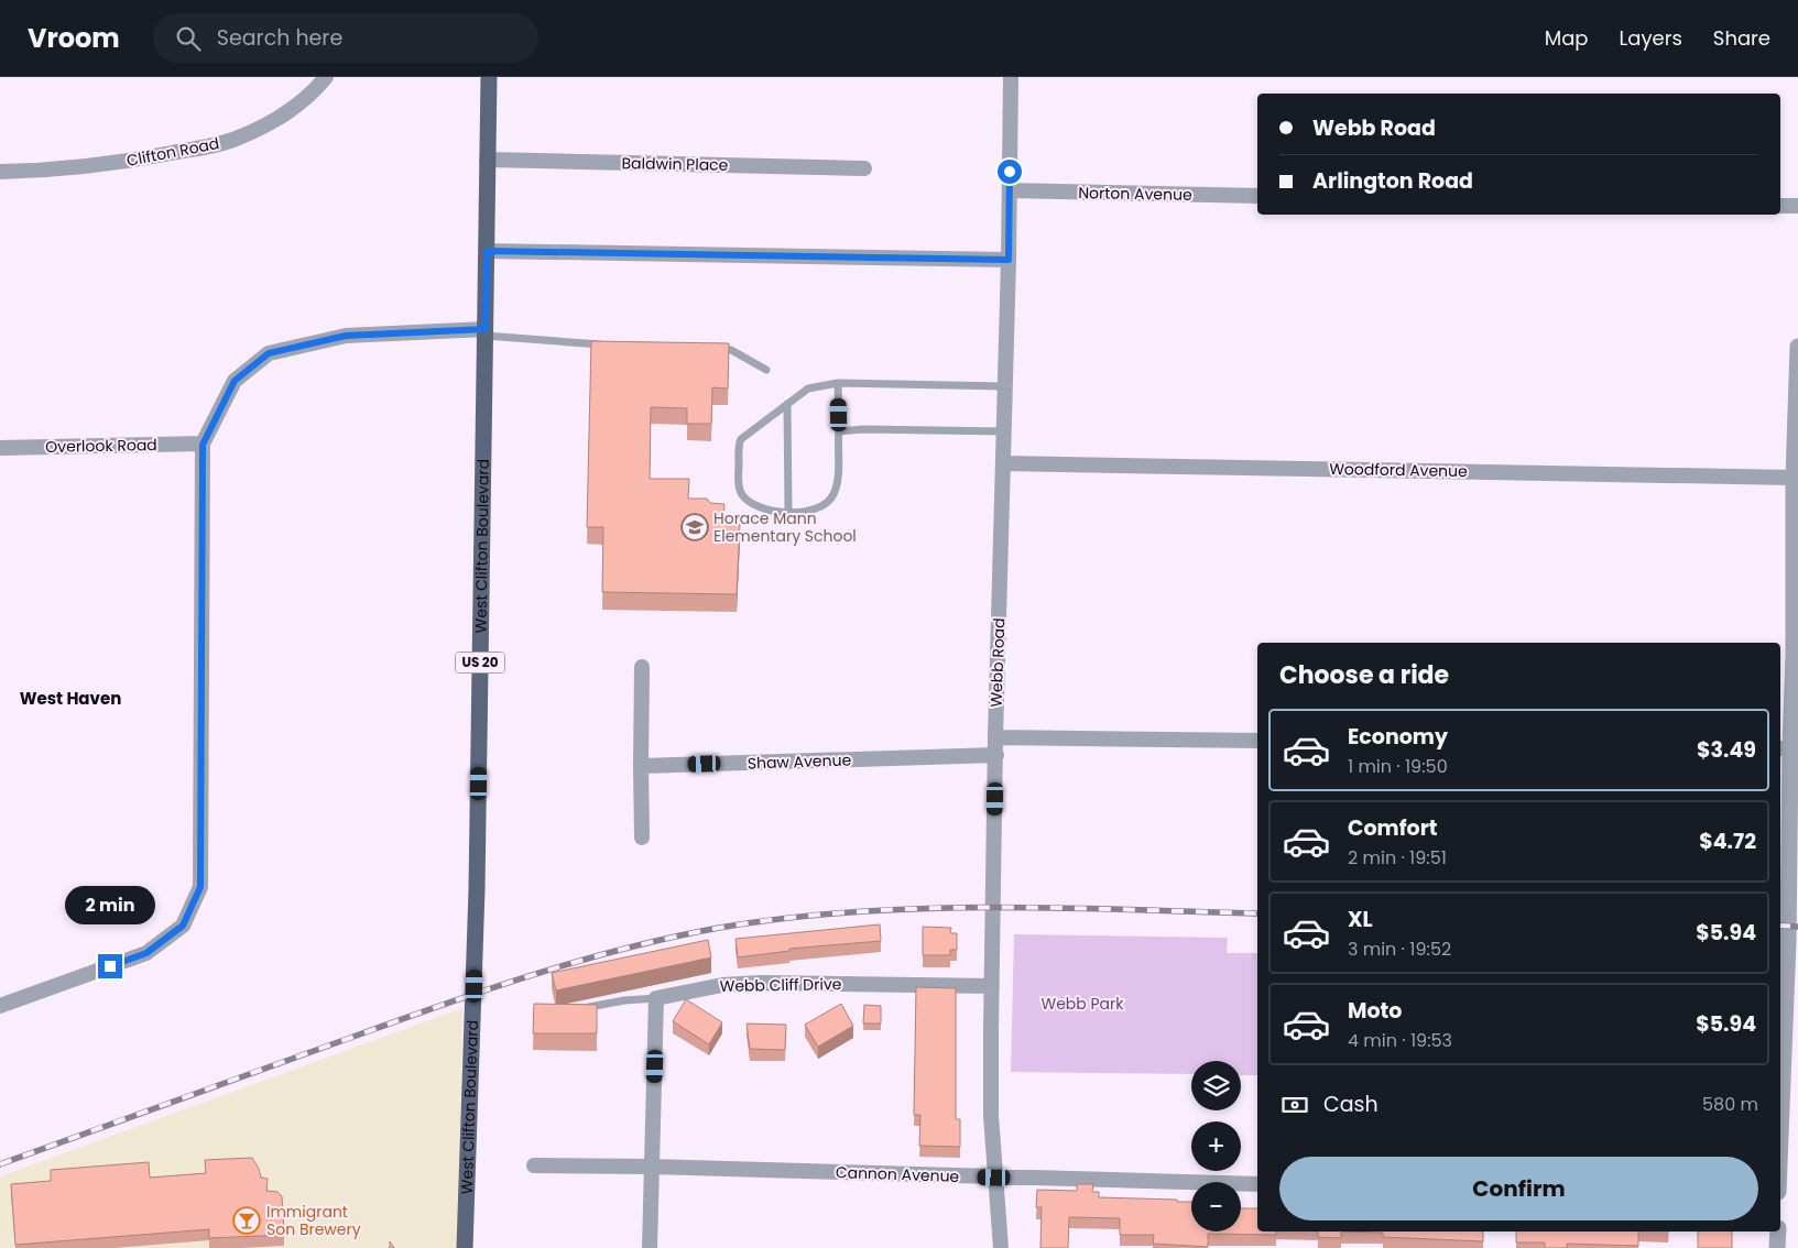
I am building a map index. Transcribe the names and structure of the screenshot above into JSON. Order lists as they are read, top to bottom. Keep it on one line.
{"streets":{"main road":["West Clifton Boulevard","US 20"],"street":["Clifton Road","Baldwin Place","Norton Avenue","Overlook Road","Woodford Avenue","Webb Road","Shaw Avenue","Webb Cliff Drive","Cannon Avenue"]},"crossings":[["Baldwin Place","West Clifton Boulevard"],["Norton Avenue","Webb Road"],["Woodford Avenue","Webb Road"],["Webb Road","Shaw Avenue"],["Webb Road","Webb Cliff Drive"],["Webb Road","Cannon Avenue"]],"districts":["West Haven"],"parks":["Webb Park"],"places":{"school or university":["Horace Mann Elementary School"],"bar":["Immigrant Son Brewery"]},"page":{"header":"Vroom","search":"Search here","nav":["Map","Layers","Share"],"banner":["Webb Road","Arlington Road"],"heading":"Choose a ride","list":[{"name":"Economy","note":"1 min · 19:50","value":"$3.49"},{"name":"Comfort","note":"2 min · 19:51","value":"$4.72"},{"name":"XL","note":"3 min · 19:52","value":"$5.94"},{"name":"Moto","note":"4 min · 19:53","value":"$5.94"}],"bubble":"2 min","map_buttons":["+","−"],"pay":["Cash","580 m"],"buttons":"Confirm"}}
